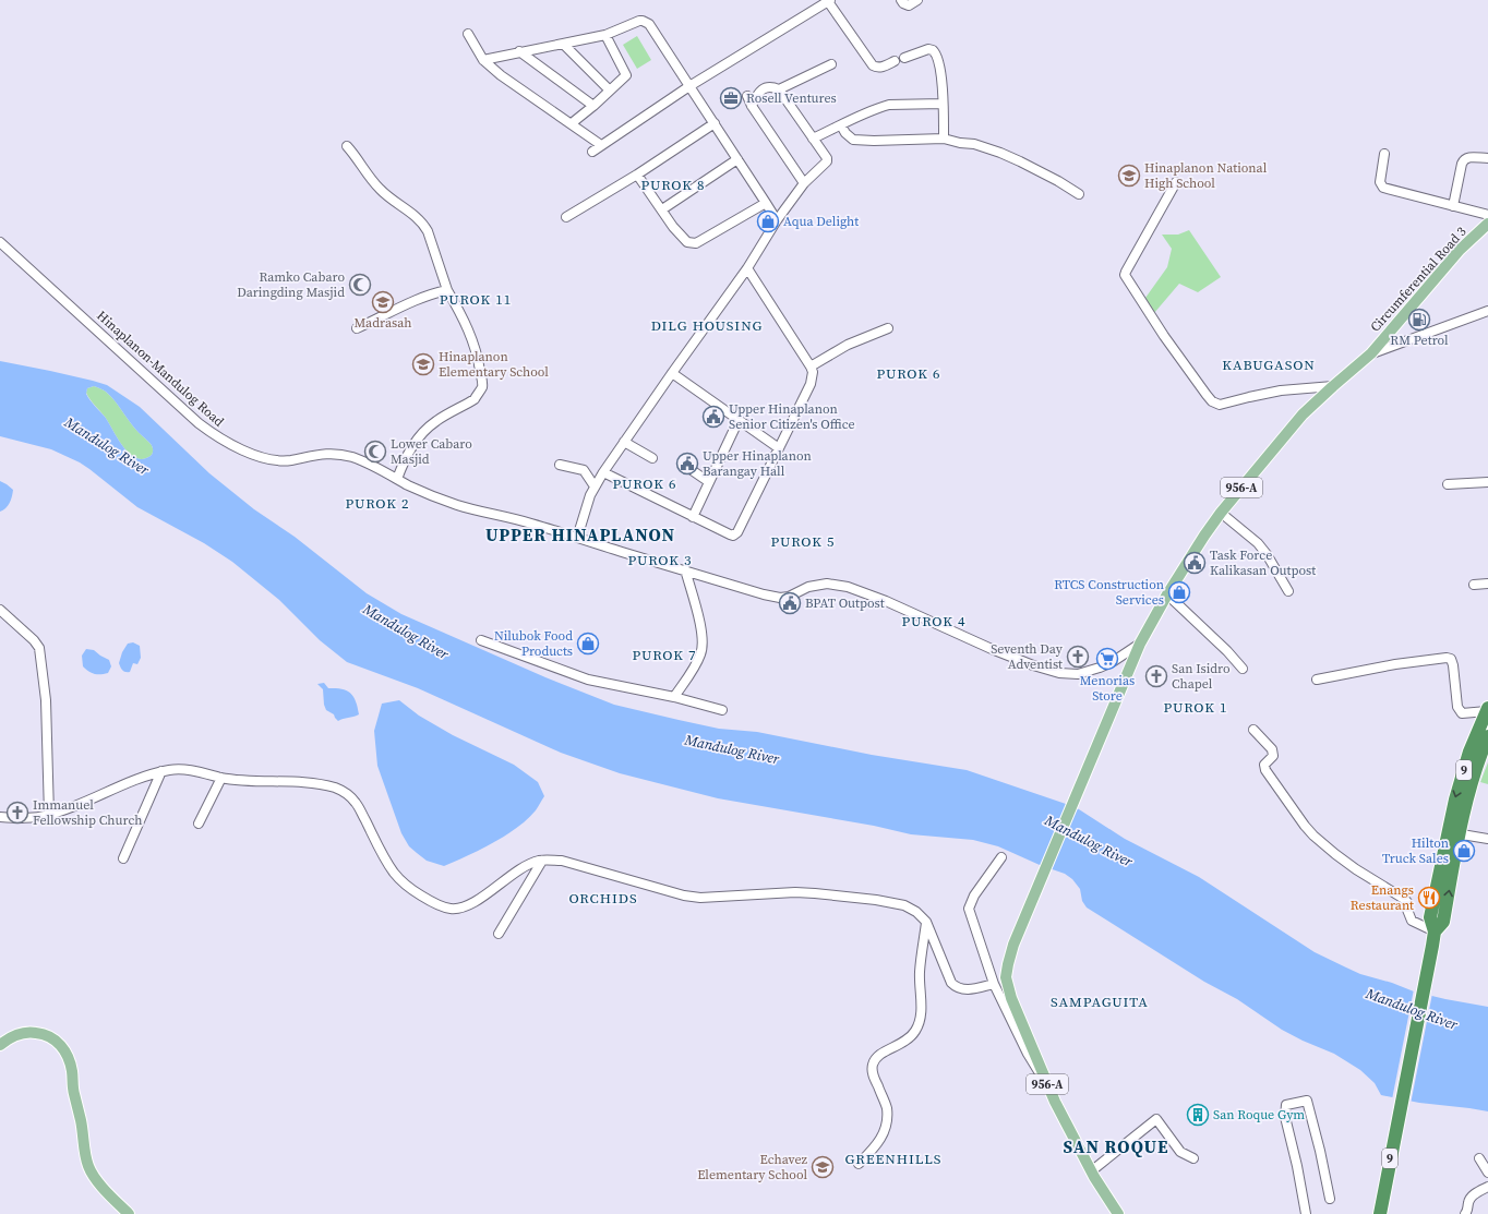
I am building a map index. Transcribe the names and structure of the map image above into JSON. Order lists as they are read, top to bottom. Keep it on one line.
{"streets":{"highway":["9"],"main road":["Circumferential Road 3","956-A"],"street":["Hinaplanon-Mandulog Road"]},"crossings":[["Circumferential Road 3","956-A"],["Hinaplanon-Mandulog Road","956-A"]],"districts":["PUROK 8","PUROK 11","DILG HOUSING","KABUGASON","PUROK 6","PUROK 6","PUROK 2","UPPER HINAPLANON","PUROK 5","PUROK 3","PUROK 4","PUROK 7","PUROK 1","ORCHIDS","SAMPAGUITA","SAN ROQUE","GREENHILLS"],"water":["Mandulog River"],"places":{"office":["Rosell Ventures"],"school or university":["Hinaplanon National High School","Madrasah","Hinaplanon Elementary School","Echavez Elementary School"],"shop":["Aqua Delight","RTCS Construction Services","Nilubok Food Products","Hilton Truck Sales"],"mosque":["Ramko Cabaro Daringding Masjid","Lower Cabaro Masjid"],"fuel station":["RM Petrol"],"public building":["Upper Hinaplanon Senior Citizen's Office","Upper Hinaplanon Barangay Hall","Task Force Kalikasan Outpost","BPAT Outpost"],"church":["Seventh Day Adventist","San Isidro Chapel","Immanuel Fellowship Church"],"supermarket":["Menorias Store"],"restaurant":["Enangs Restaurant"],"building":["San Roque Gym"]}}
